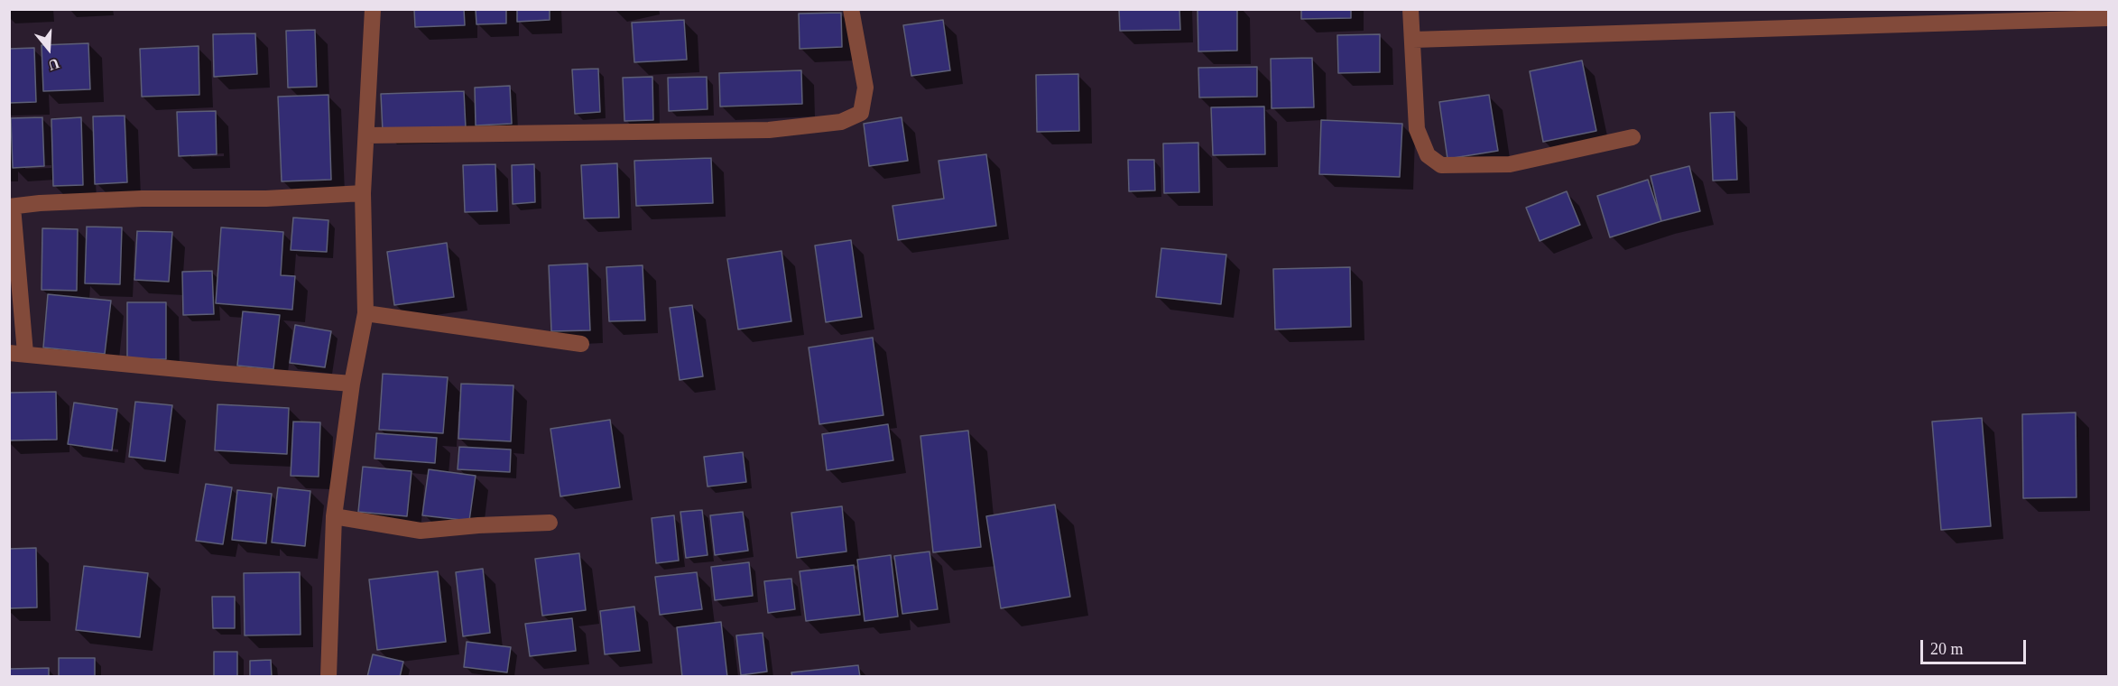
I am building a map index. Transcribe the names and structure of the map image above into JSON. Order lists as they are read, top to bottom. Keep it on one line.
{"scale_bar":"20 m","north":"bottom"}
